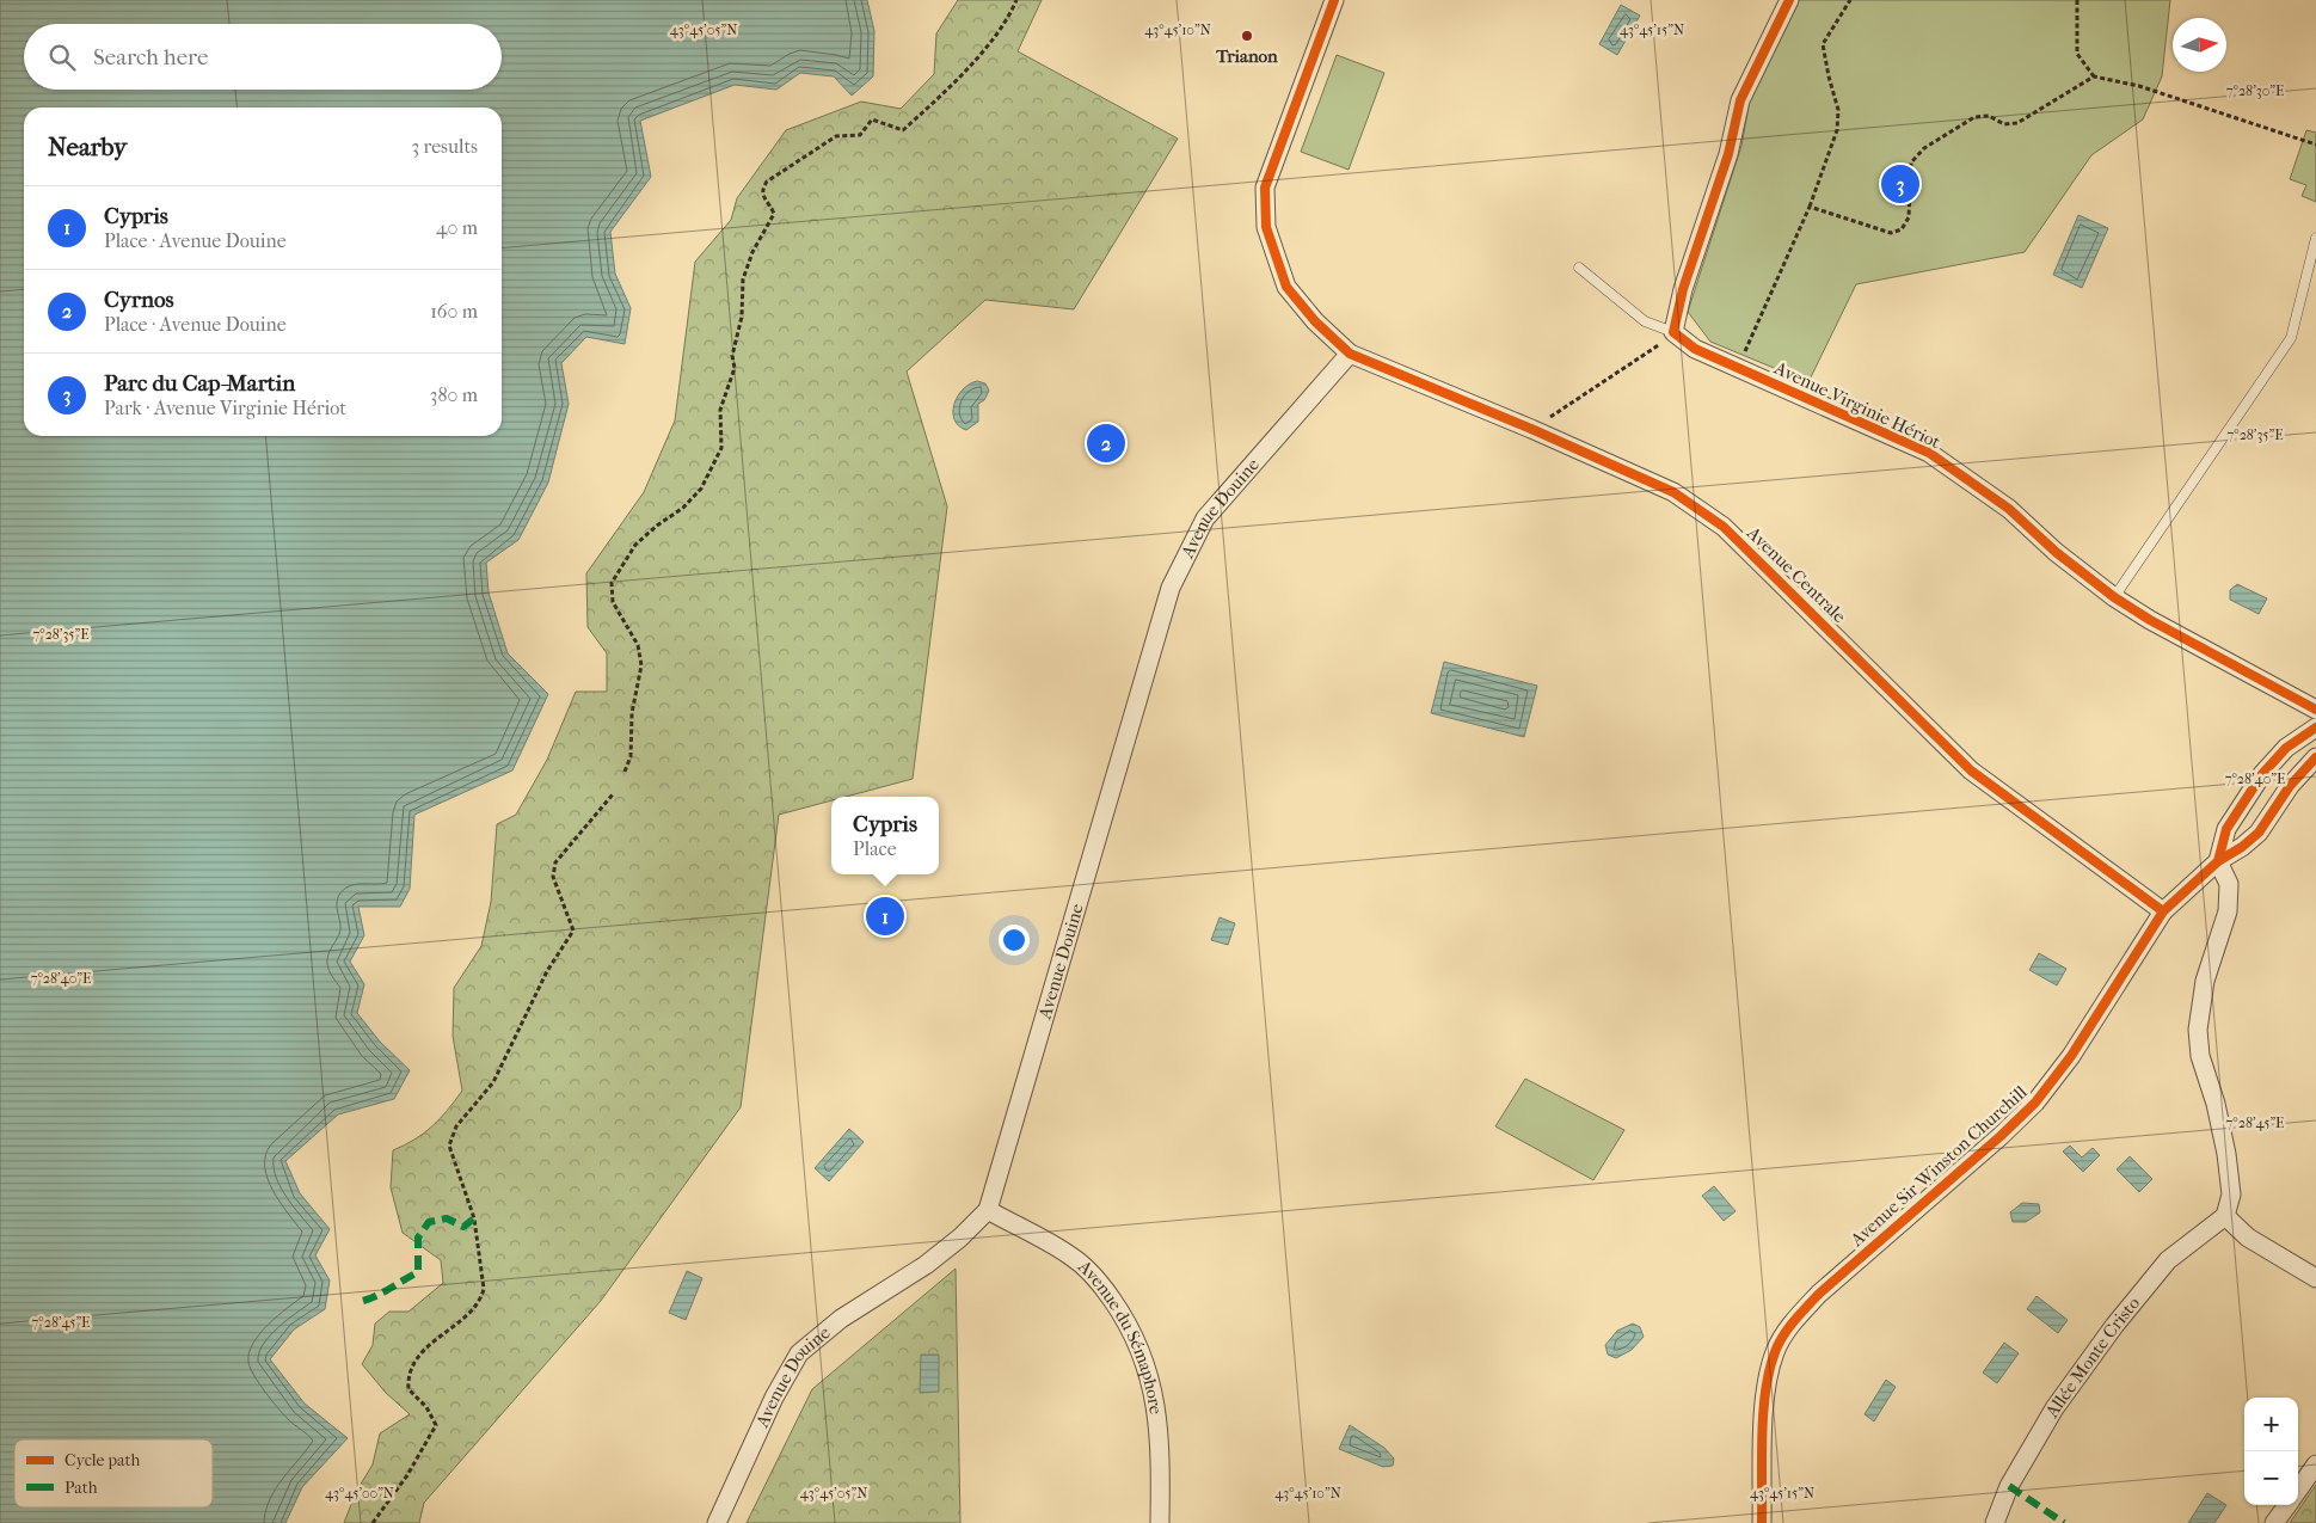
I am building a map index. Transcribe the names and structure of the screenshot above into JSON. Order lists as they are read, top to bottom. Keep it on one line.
{"streets":{"street":["Avenue Virginie Hériot","Avenue Douine","Avenue Centrale","Avenue Sir Winston Churchill","Avenue du Sémaphore","Allée Monte Cristo"]},"crossings":[["Avenue Douine","Avenue Centrale"],["Avenue Douine","Avenue du Sémaphore"],["Avenue Centrale","Avenue Sir Winston Churchill"]],"places":["Trianon"],"legend":["Cycle path","Path"],"north":"right","page":{"search":"Search here","heading":["Nearby","3 results"],"pins":["3","2","1"],"list":[{"mark":"1","name":"Cypris","note":"Place · Avenue Douine","value":"40 m"},{"mark":"2","name":"Cyrnos","note":"Place · Avenue Douine","value":"160 m"},{"mark":"3","name":"Parc du Cap-Martin","note":"Park · Avenue Virginie Hériot","value":"380 m"}],"popup":["Cypris","Place"],"map_buttons":["+","−"]},"coordinates":["43°45'05\"N","43°45'10\"N","43°45'15\"N","7°28'30\"E","7°28'35\"E","7°28'40\"E","7°28'45\"E","43°45'00\"N"]}
